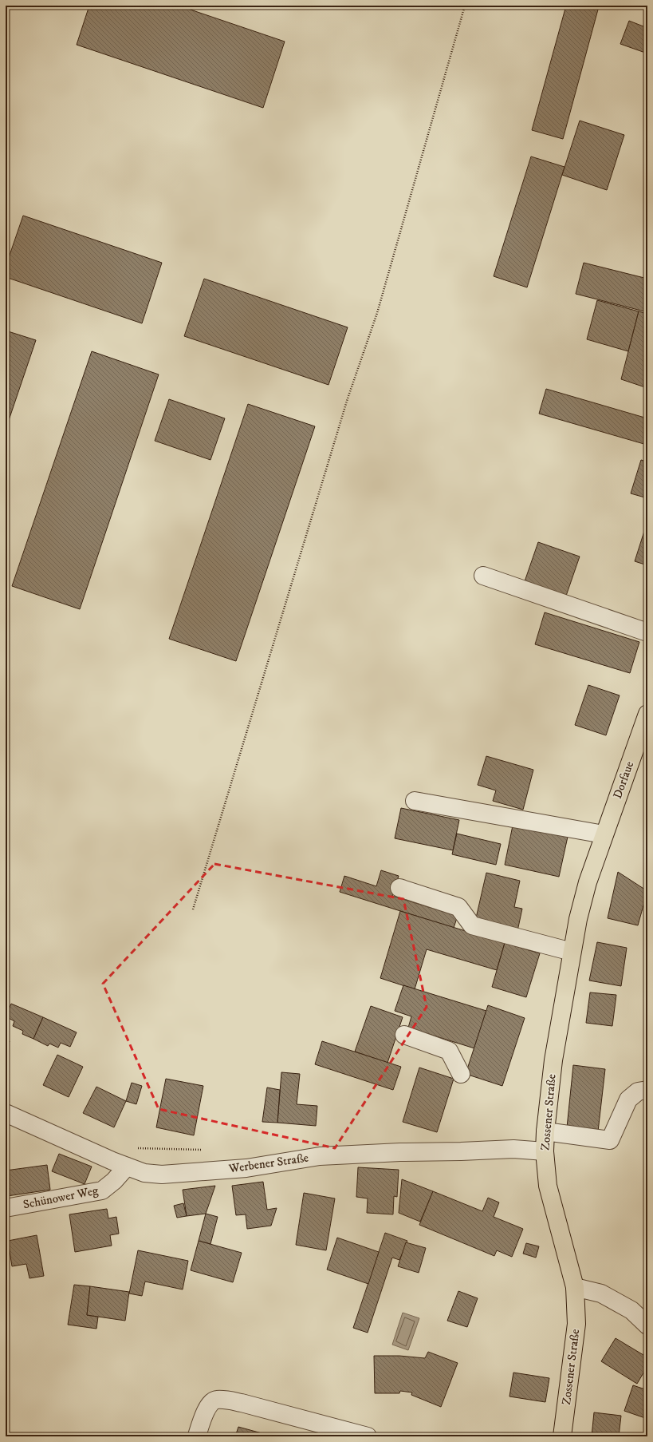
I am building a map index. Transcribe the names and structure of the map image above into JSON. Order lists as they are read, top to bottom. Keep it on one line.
{"streets":{"main road":["Dorfaue","Zossener Straße"],"street":["Werbener Straße","Schünower Weg"]},"crossings":[["Dorfaue","Zossener Straße"],["Zossener Straße","Werbener Straße"],["Werbener Straße","Schünower Weg"]]}
